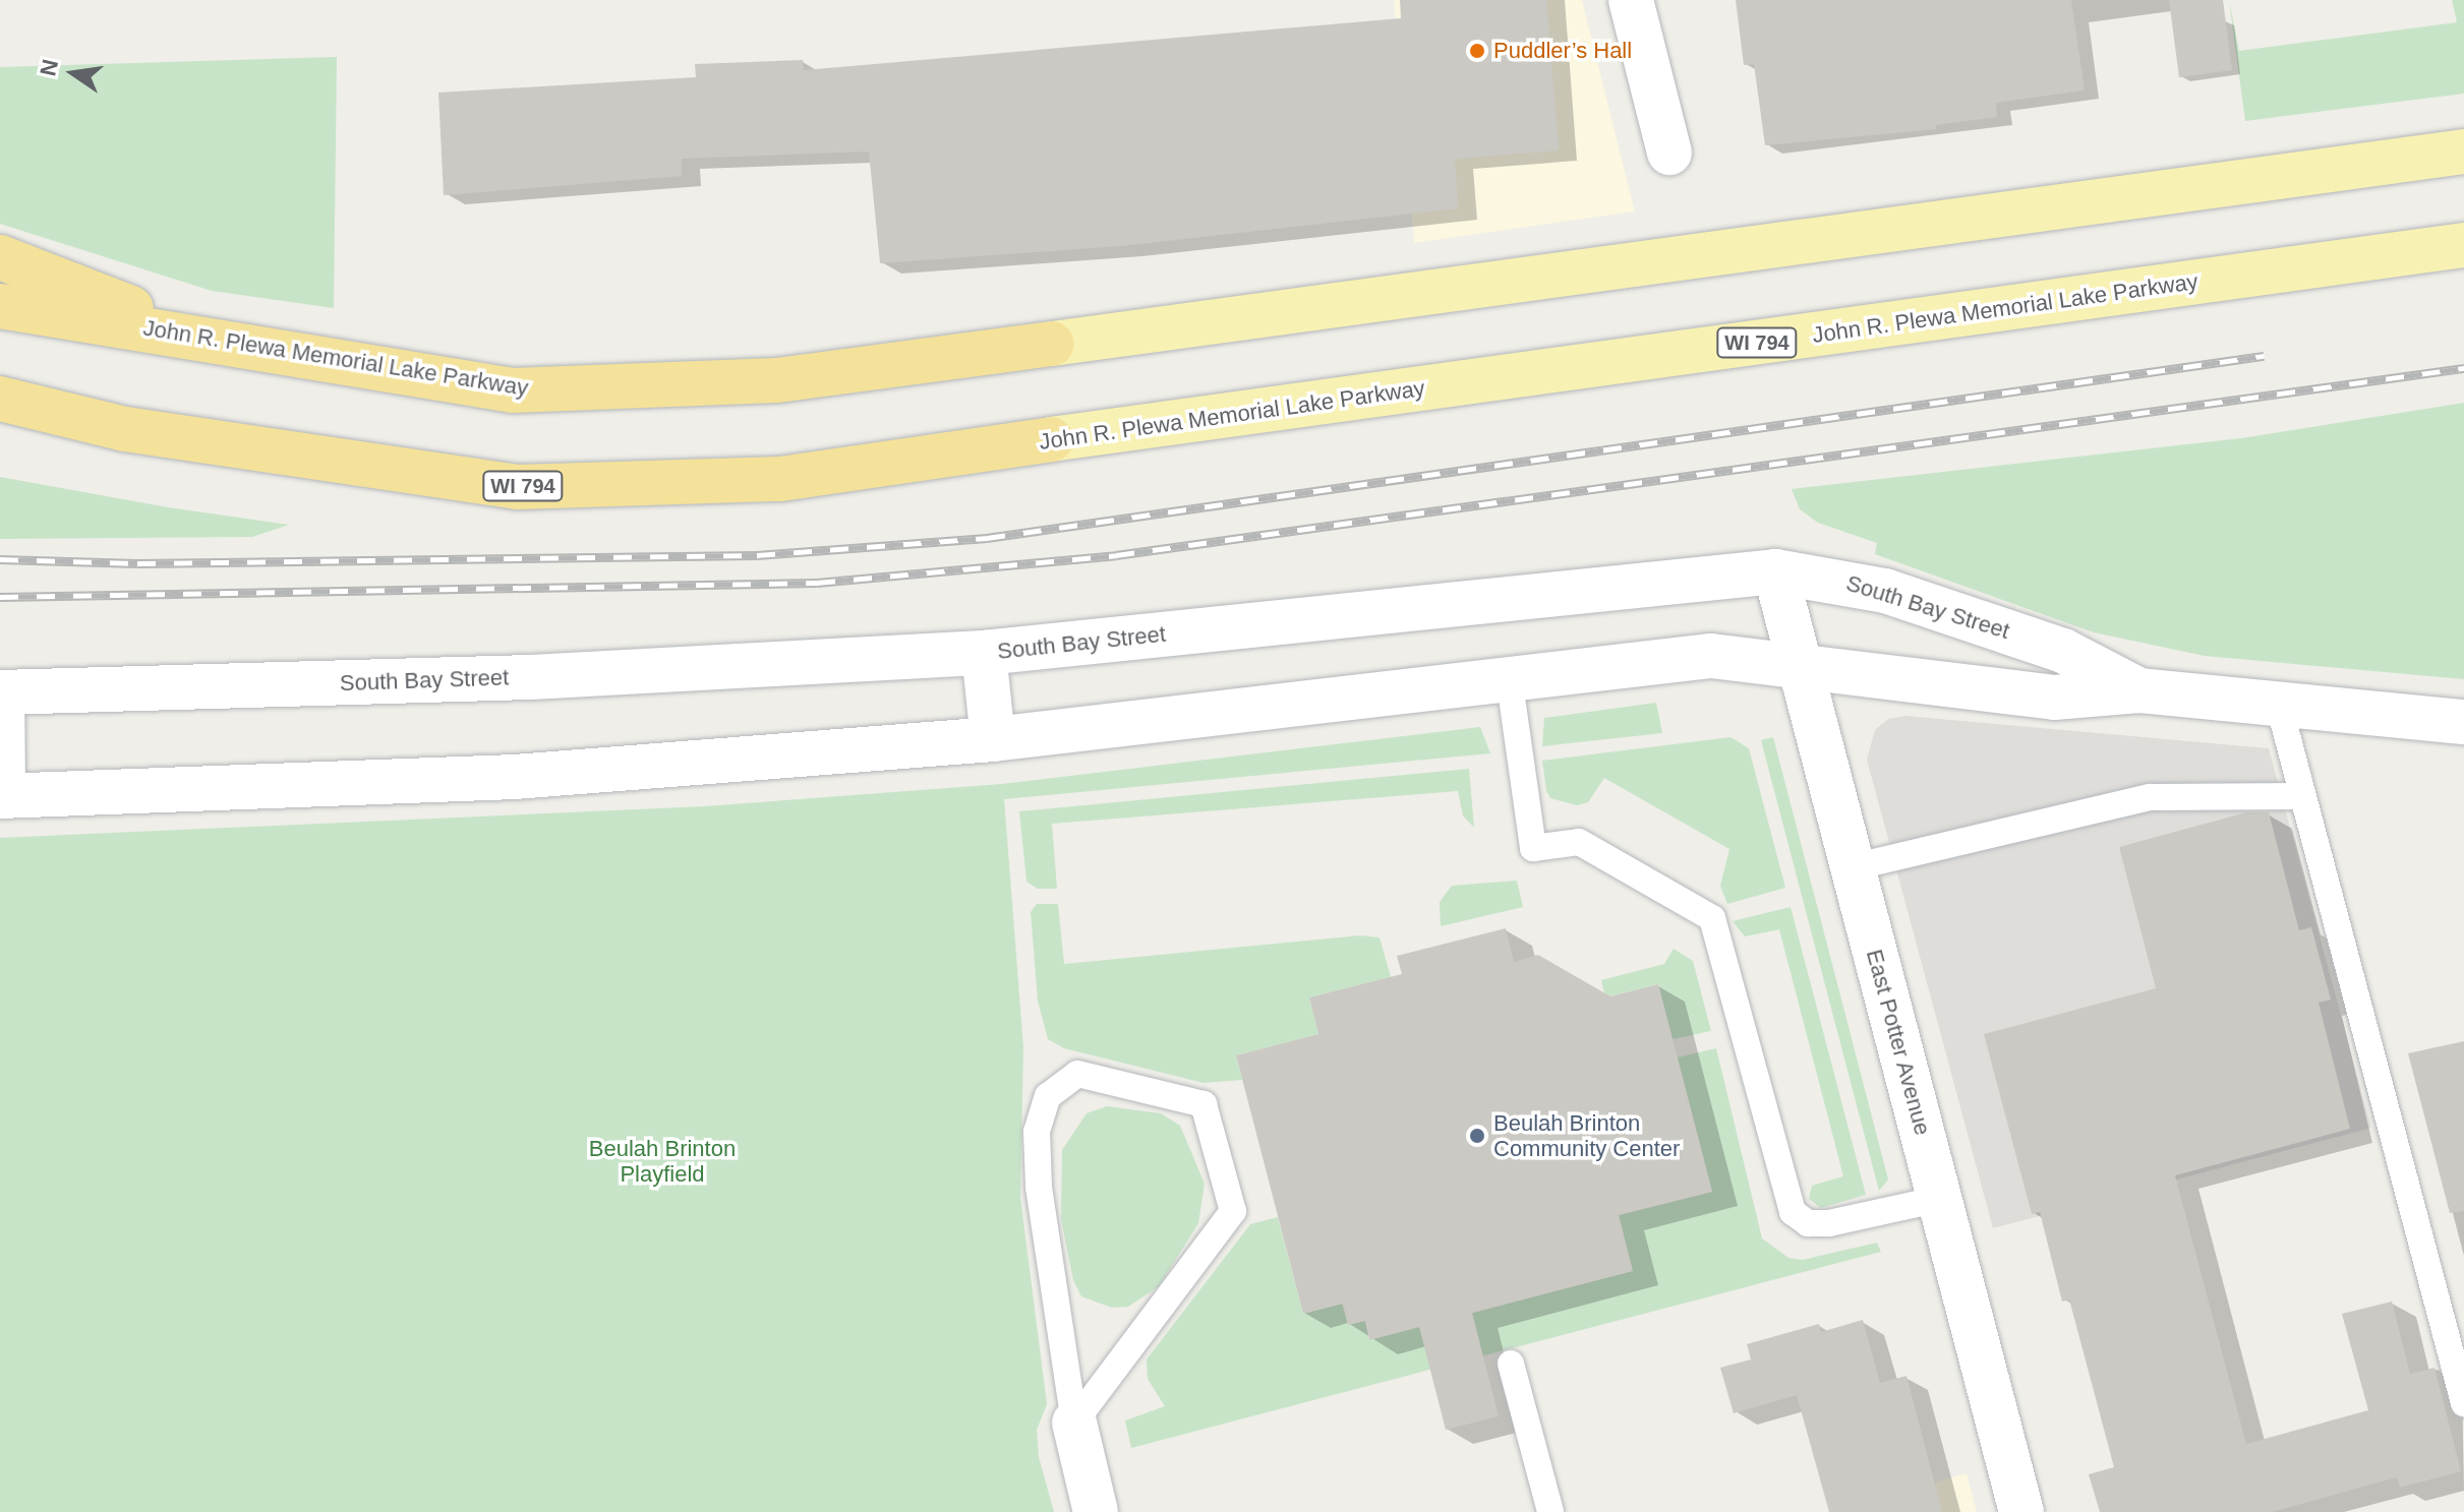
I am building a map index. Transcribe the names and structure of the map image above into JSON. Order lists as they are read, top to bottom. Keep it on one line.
{"streets":{"highway":["John R. Plewa Memorial Lake Parkway","WI 794"],"main road":["South Bay Street","East Potter Avenue"]},"crossings":[["South Bay Street","East Potter Avenue"]],"parks":["Beulah Brinton Playfield"],"places":["Puddler’s Hall","Beulah Brinton Community Center"],"north":"left"}
